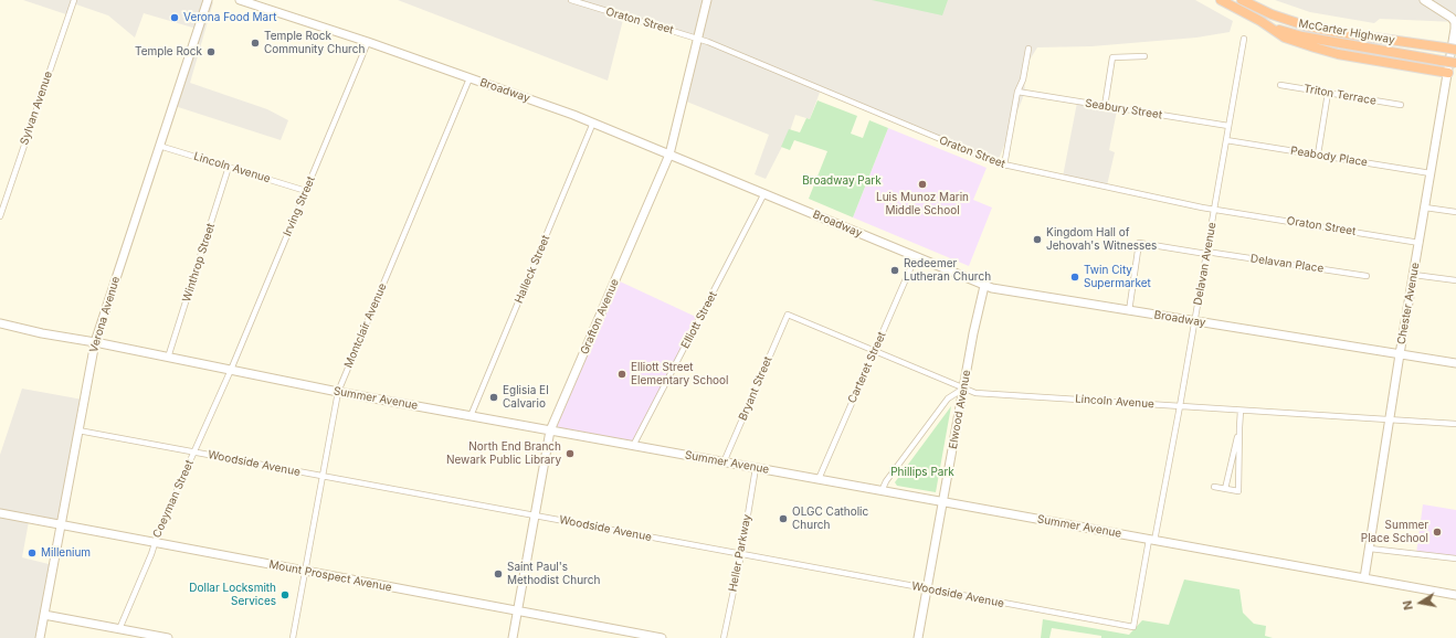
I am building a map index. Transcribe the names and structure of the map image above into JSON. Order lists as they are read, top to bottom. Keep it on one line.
{"streets":{"highway":["McCarter Highway"],"street":["Oraton Street","Broadway","Triton Terrace","Sylvan Avenue","Seabury Street","Peabody Place","Lincoln Avenue","Irving Street","Winthrop Street","Delavan Avenue","Delavan Place","Halleck Street","Chester Avenue","Verona Avenue","Grafton Avenue","Elliott Street","Montclair Avenue","Carteret Street","Bryant Street","Summer Avenue","Elwood Avenue","Woodside Avenue","Coeyman Street","Heller Parkway","Mount Prospect Avenue"]},"crossings":[["Oraton Street","Delavan Avenue"],["Oraton Street","Chester Avenue"],["Oraton Street","Grafton Avenue"],["Broadway","Irving Street"],["Broadway","Delavan Avenue"],["Broadway","Delavan Place"],["Broadway","Halleck Street"],["Broadway","Chester Avenue"],["Broadway","Grafton Avenue"],["Broadway","Elliott Street"],["Broadway","Montclair Avenue"],["Broadway","Carteret Street"],["Broadway","Elwood Avenue"],["Seabury Street","Delavan Avenue"],["Peabody Place","Delavan Avenue"],["Peabody Place","Chester Avenue"],["Lincoln Avenue","Irving Street"],["Lincoln Avenue","Winthrop Street"],["Lincoln Avenue","Delavan Avenue"],["Lincoln Avenue","Chester Avenue"],["Lincoln Avenue","Verona Avenue"],["Lincoln Avenue","Carteret Street"],["Lincoln Avenue","Bryant Street"],["Lincoln Avenue","Elwood Avenue"],["Irving Street","Summer Avenue"],["Irving Street","Coeyman Street"],["Winthrop Street","Summer Avenue"],["Delavan Avenue","Delavan Place"],["Delavan Avenue","Summer Avenue"],["Delavan Avenue","Woodside Avenue"],["Halleck Street","Summer Avenue"],["Chester Avenue","Summer Avenue"],["Verona Avenue","Summer Avenue"],["Verona Avenue","Woodside Avenue"],["Verona Avenue","Mount Prospect Avenue"],["Grafton Avenue","Summer Avenue"],["Grafton Avenue","Woodside Avenue"],["Grafton Avenue","Mount Prospect Avenue"],["Elliott Street","Summer Avenue"],["Montclair Avenue","Summer Avenue"],["Montclair Avenue","Woodside Avenue"],["Montclair Avenue","Mount Prospect Avenue"],["Carteret Street","Summer Avenue"],["Bryant Street","Summer Avenue"],["Summer Avenue","Elwood Avenue"],["Summer Avenue","Coeyman Street"],["Summer Avenue","Heller Parkway"],["Elwood Avenue","Woodside Avenue"],["Woodside Avenue","Coeyman Street"],["Woodside Avenue","Heller Parkway"],["Coeyman Street","Mount Prospect Avenue"]],"parks":["Broadway Park","Phillips Park"],"places":["Verona Food Mart","Temple Rock Community Church","Temple Rock","Luis Munoz Marin Middle School","Kingdom Hall of Jehovah's Witnesses","Redeemer Lutheran Church","Twin City Supermarket","Elliott Street Elementary School","Eglisia El Calvario","North End Branch Newark Public Library","OLGC Catholic Church","Summer Place School","Millenium","Saint Paul's Methodist Church","Dollar Locksmith Services"],"north":"left"}
